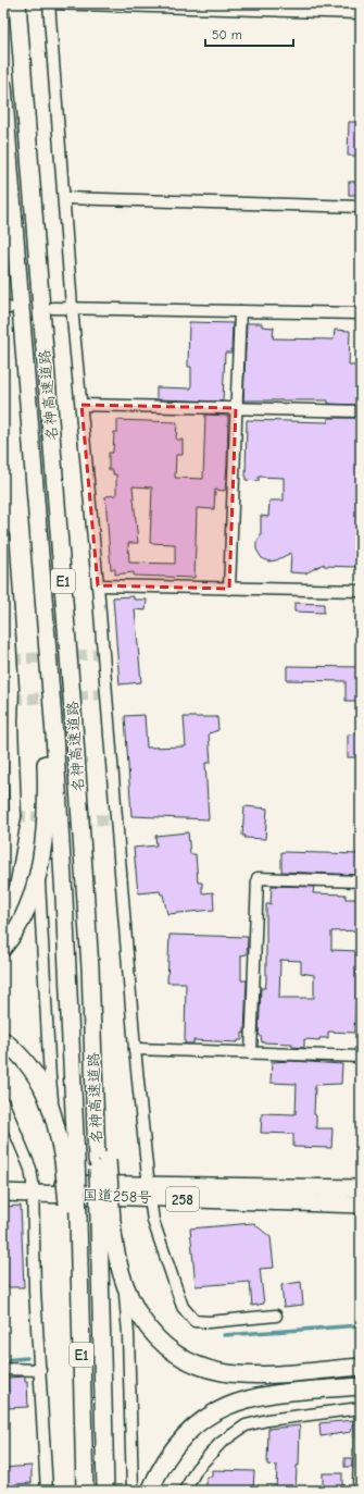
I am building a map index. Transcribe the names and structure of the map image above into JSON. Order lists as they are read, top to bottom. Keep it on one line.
{"streets":{"highway":["名神高速道路","E1","国道258号","258"]},"scale_bar":"50 m"}
